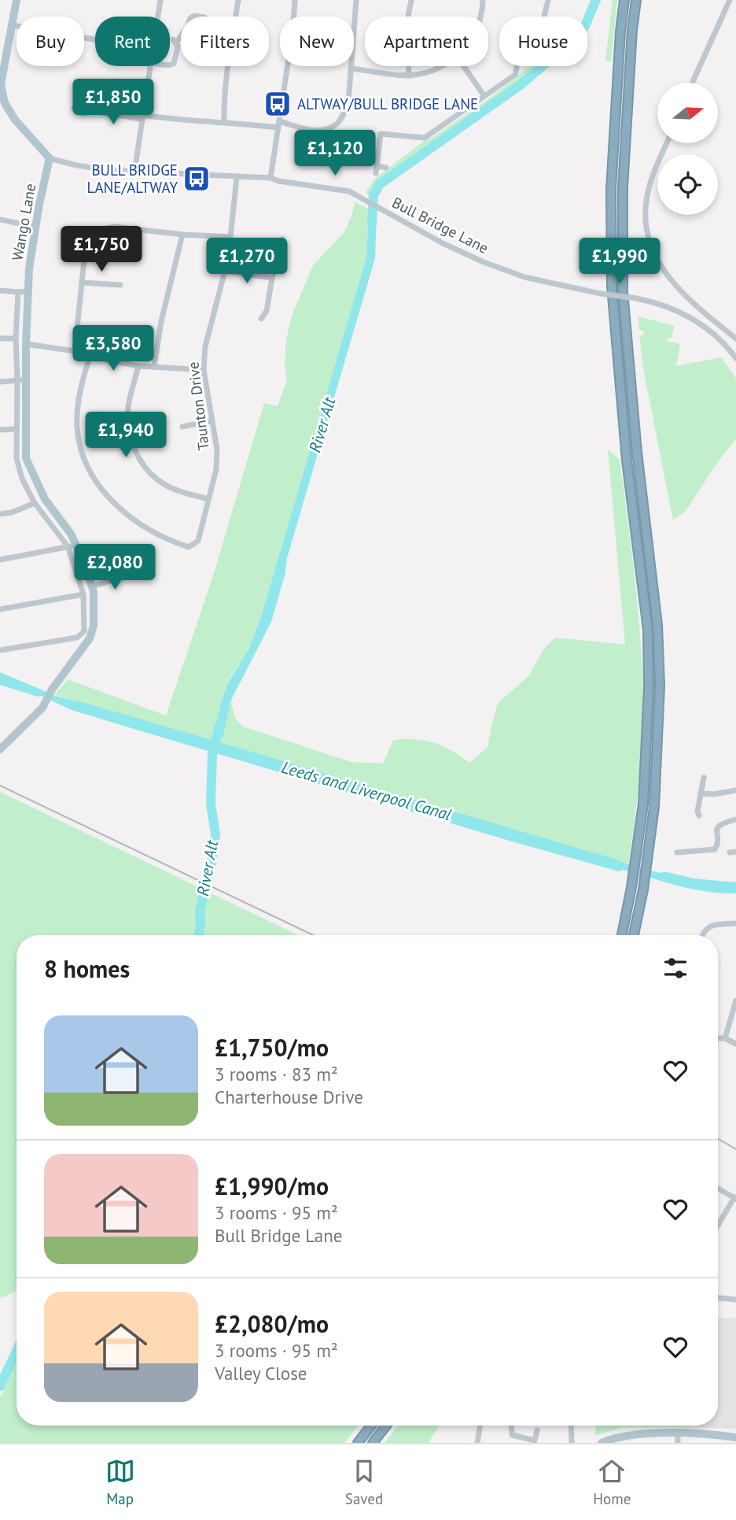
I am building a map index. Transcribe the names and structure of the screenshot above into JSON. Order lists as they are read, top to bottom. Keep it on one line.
{"streets":{"main road":["Wango Lane"],"street":["Bull Bridge Lane","Taunton Drive"]},"crossings":[["Wango Lane","Bull Bridge Lane"],["Bull Bridge Lane","Taunton Drive"]],"water":["River Alt","Leeds and Liverpool Canal"],"places":{"bus stop":["ALTWAY/BULL BRIDGE LANE","BULL BRIDGE LANE/ALTWAY"]},"north":"right","page":{"chip":["Buy","Rent","Filters","New","Apartment","House"],"price":["£1,850","£1,120","£1,750","£1,270","£1,990","£3,580","£1,940","£2,080"],"heading":"8 homes","list":[{"name":"£1,750/mo","note":"3 rooms · 83 m² · Charterhouse Drive"},{"name":"£1,990/mo","note":"3 rooms · 95 m² · Bull Bridge Lane"},{"name":"£2,080/mo","note":"3 rooms · 95 m² · Valley Close"}],"tabs":["Map","Saved","Home"]}}
